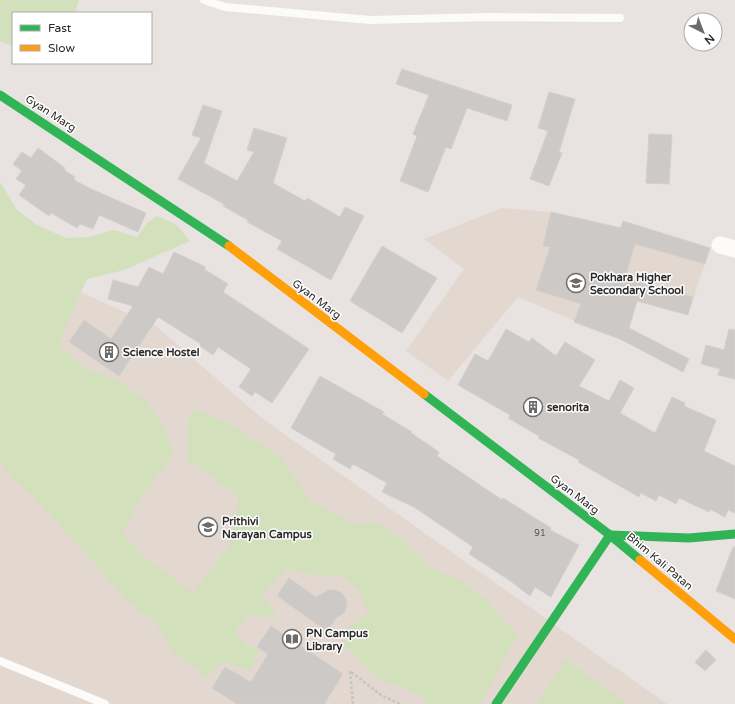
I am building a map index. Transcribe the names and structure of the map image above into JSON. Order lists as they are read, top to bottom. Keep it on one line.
{"streets":{"main road":["Gyan Marg","Bhim Kali Patan"]},"crossings":[["Gyan Marg","Bhim Kali Patan"]],"places":{"school or university":["Pokhara Higher Secondary School","Prithivi Narayan Campus"],"building":["Science Hostel","senorita"],"library":["PN Campus Library"]},"house_numbers":["91"],"legend":["Fast","Slow"],"north":"bottom right"}
